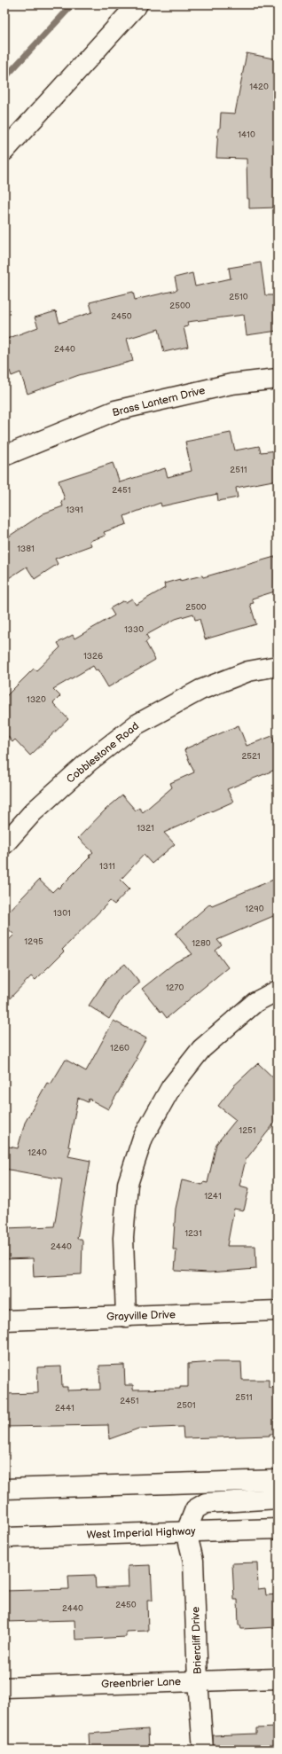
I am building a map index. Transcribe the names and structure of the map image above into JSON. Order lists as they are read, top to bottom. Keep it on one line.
{"streets":{"street":["Brass Lantern Drive","Cobblestone Road","Grayville Drive","West Imperial Highway","Briercliff Drive","Greenbrier Lane"]},"crossings":[["West Imperial Highway","Briercliff Drive"],["Briercliff Drive","Greenbrier Lane"]],"house_numbers":["1420","1410","2510","2500","2450","2440","2511","2451","1391","1381","2500","1330","1326","1320","2521","1321","1311","1290","1301","1295","1280","1270","1260","1251","1240","1241","1231","2440","2511","2451","2501","2441","2450","2440"]}
